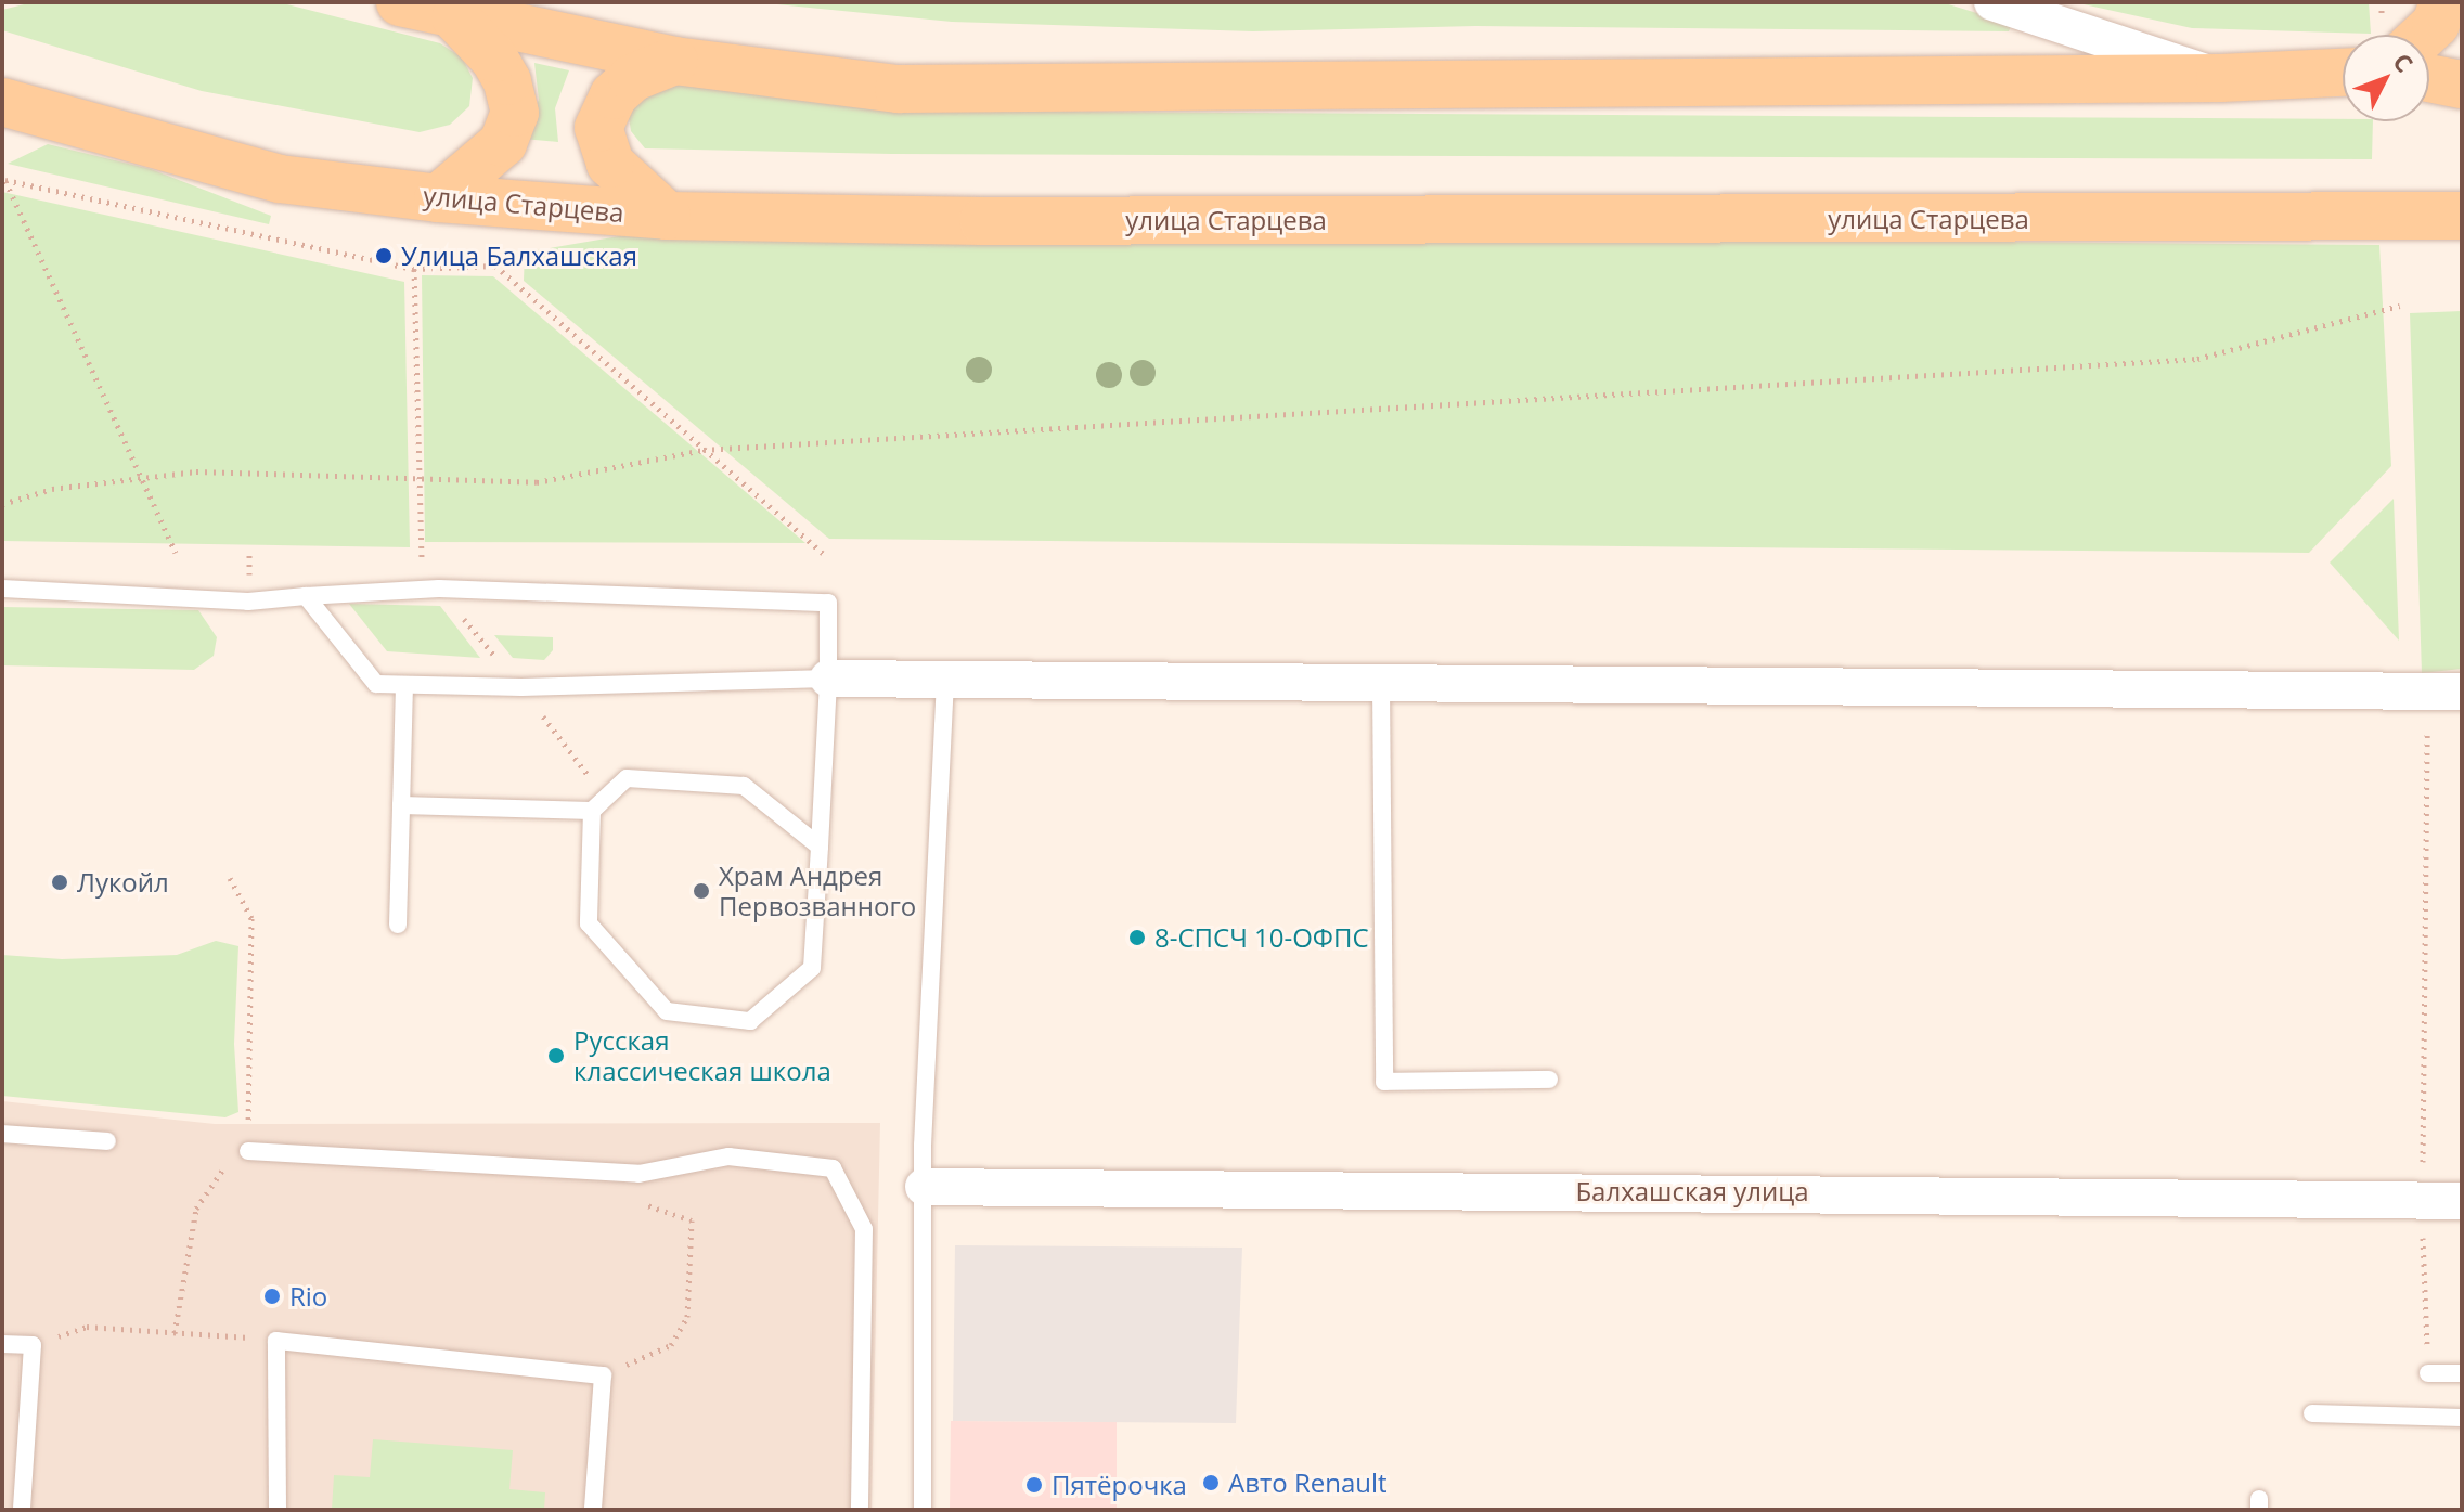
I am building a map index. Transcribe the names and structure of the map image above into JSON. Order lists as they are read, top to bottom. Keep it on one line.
{"streets":{"main road":["улица Старцева"],"street":["Балхашская улица"]},"places":["Улица Балхашская","Лукойл","Храм Андрея Первозванного","8-СПСЧ 10-ОФПС","Русская классическая школа","Rio","Авто Renault","Пятёрочка"],"north":"top right"}
